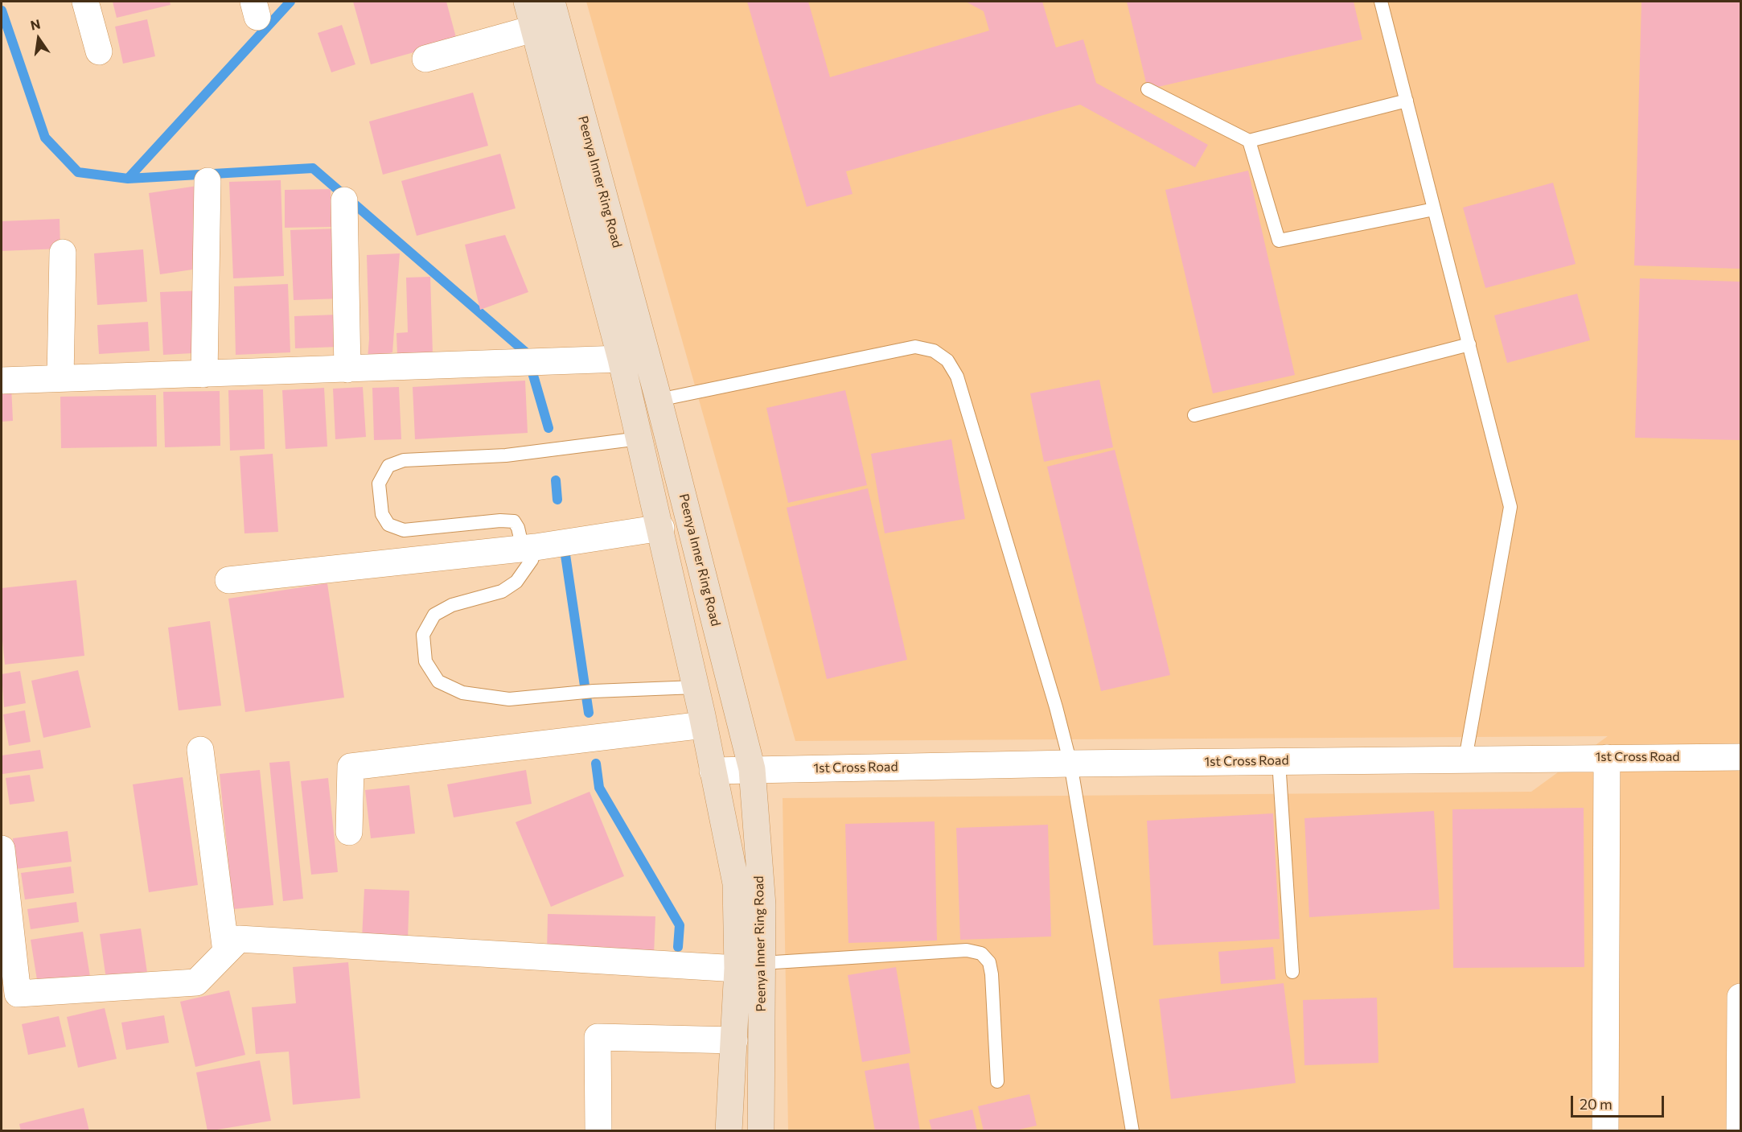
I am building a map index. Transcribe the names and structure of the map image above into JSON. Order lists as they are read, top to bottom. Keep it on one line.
{"streets":{"main road":["Peenya Inner Ring Road"],"street":["1st Cross Road"]},"crossings":[["Peenya Inner Ring Road","1st Cross Road"]],"scale_bar":"20 m","north":"top"}
